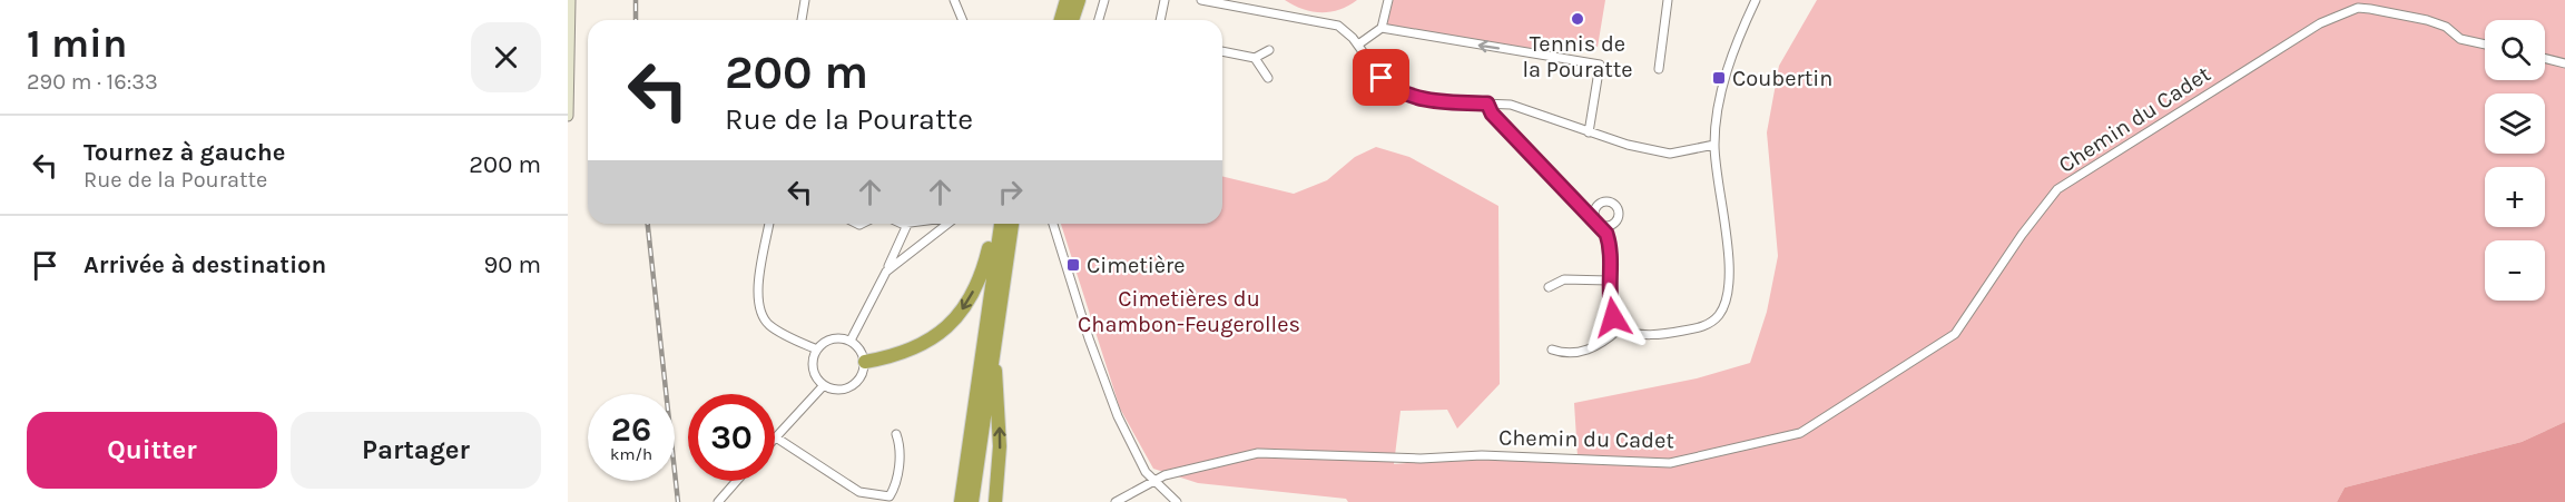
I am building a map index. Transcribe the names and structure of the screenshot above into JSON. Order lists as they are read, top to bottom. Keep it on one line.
{"streets":{"street":["Chemin du Cadet"]},"parks":["Cimetières du Chambon-Feugerolles"],"places":{"other":["Tennis de la Pouratte"],"transit":["Coubertin","Cimetière"]},"page":{"heading":["1 min","290 m · 16:33"],"map_buttons":["+","−"],"turn":["200 m","Rue de la Pouratte"],"list":[{"name":"Tournez à gauche","note":"Rue de la Pouratte","value":"200 m"},{"name":"Arrivée à destination","value":"90 m"}],"speed":"26 km/h","limit":"30","buttons":["Quitter","Partager"]}}
